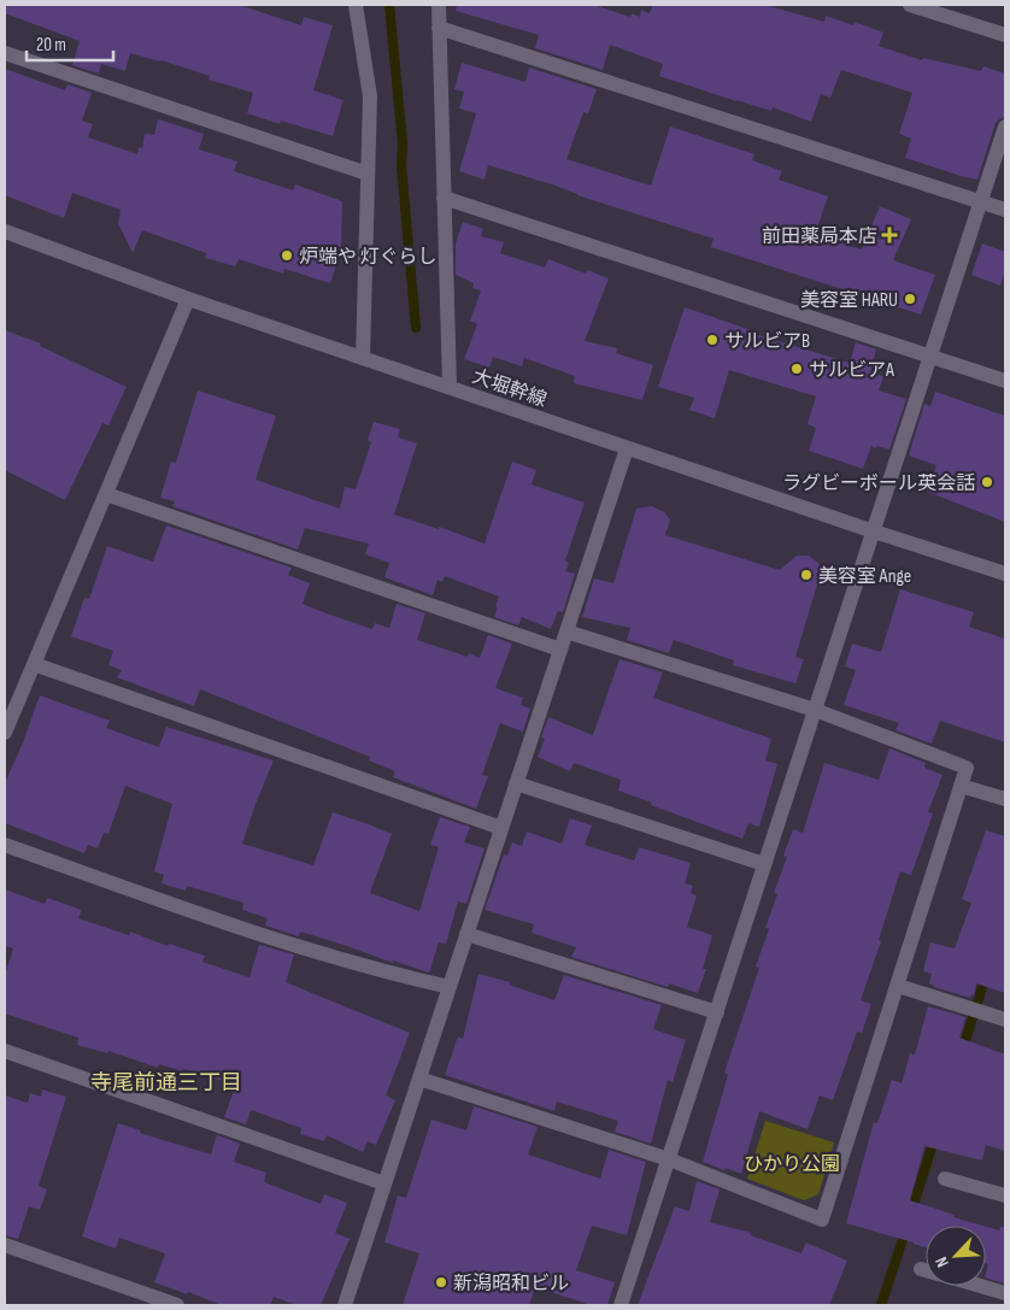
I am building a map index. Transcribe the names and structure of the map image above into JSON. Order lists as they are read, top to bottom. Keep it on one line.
{"streets":{"street":["大堀幹線"]},"districts":["寺尾前通三丁目"],"parks":["ひかり公園"],"places":{"health":["前田薬局本店"],"other":["炉端や 灯ぐらし","美容室 HARU","サルビアB","サルビアA","ラグビーボール英会話","美容室 Ange","新潟昭和ビル"]},"scale_bar":"20 m","north":"bottom left"}
